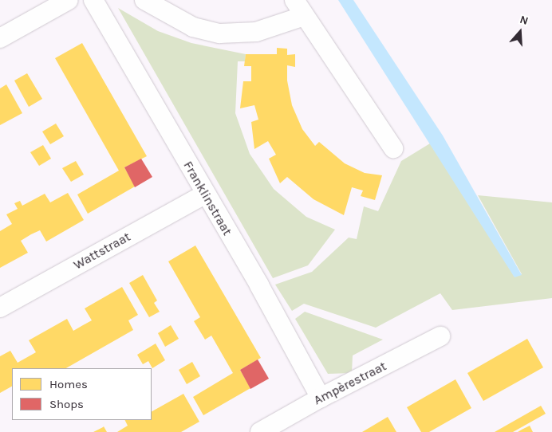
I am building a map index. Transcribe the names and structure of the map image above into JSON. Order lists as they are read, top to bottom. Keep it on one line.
{"streets":{"street":["Franklinstraat","Wattstraat","Ampèrestraat"]},"crossings":[["Franklinstraat","Wattstraat"],["Franklinstraat","Ampèrestraat"]],"legend":["Homes","Shops"],"north":"top"}
